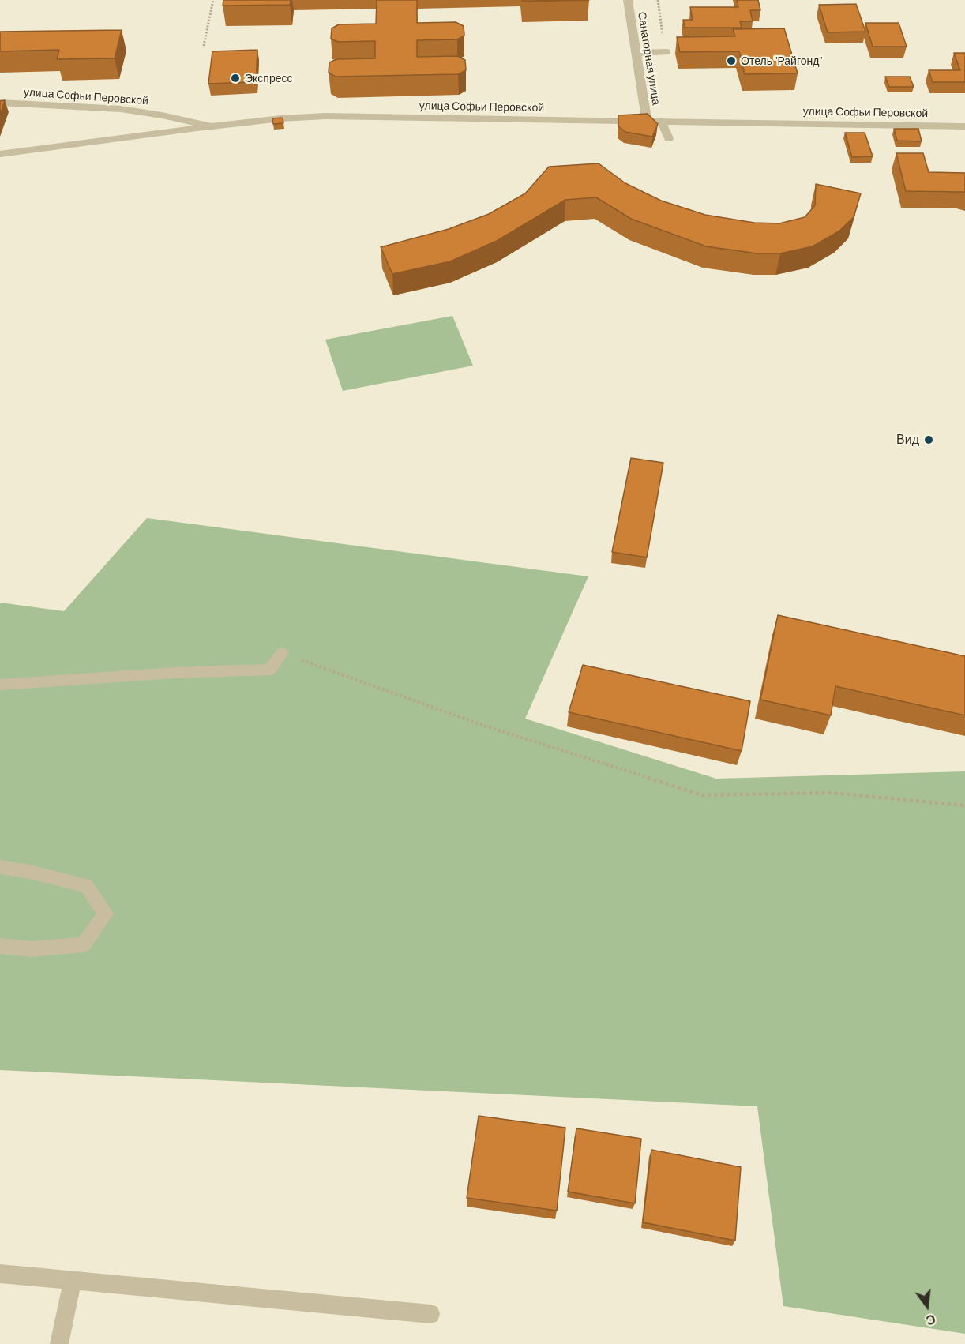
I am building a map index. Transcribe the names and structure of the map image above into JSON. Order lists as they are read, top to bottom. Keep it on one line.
{"streets":{"street":["Санаторная улица","улица Софьи Перовской"]},"crossings":[["Санаторная улица","улица Софьи Перовской"]],"places":["Отель \"Райгонд\"","Экспресс","Вид"],"north":"bottom"}
